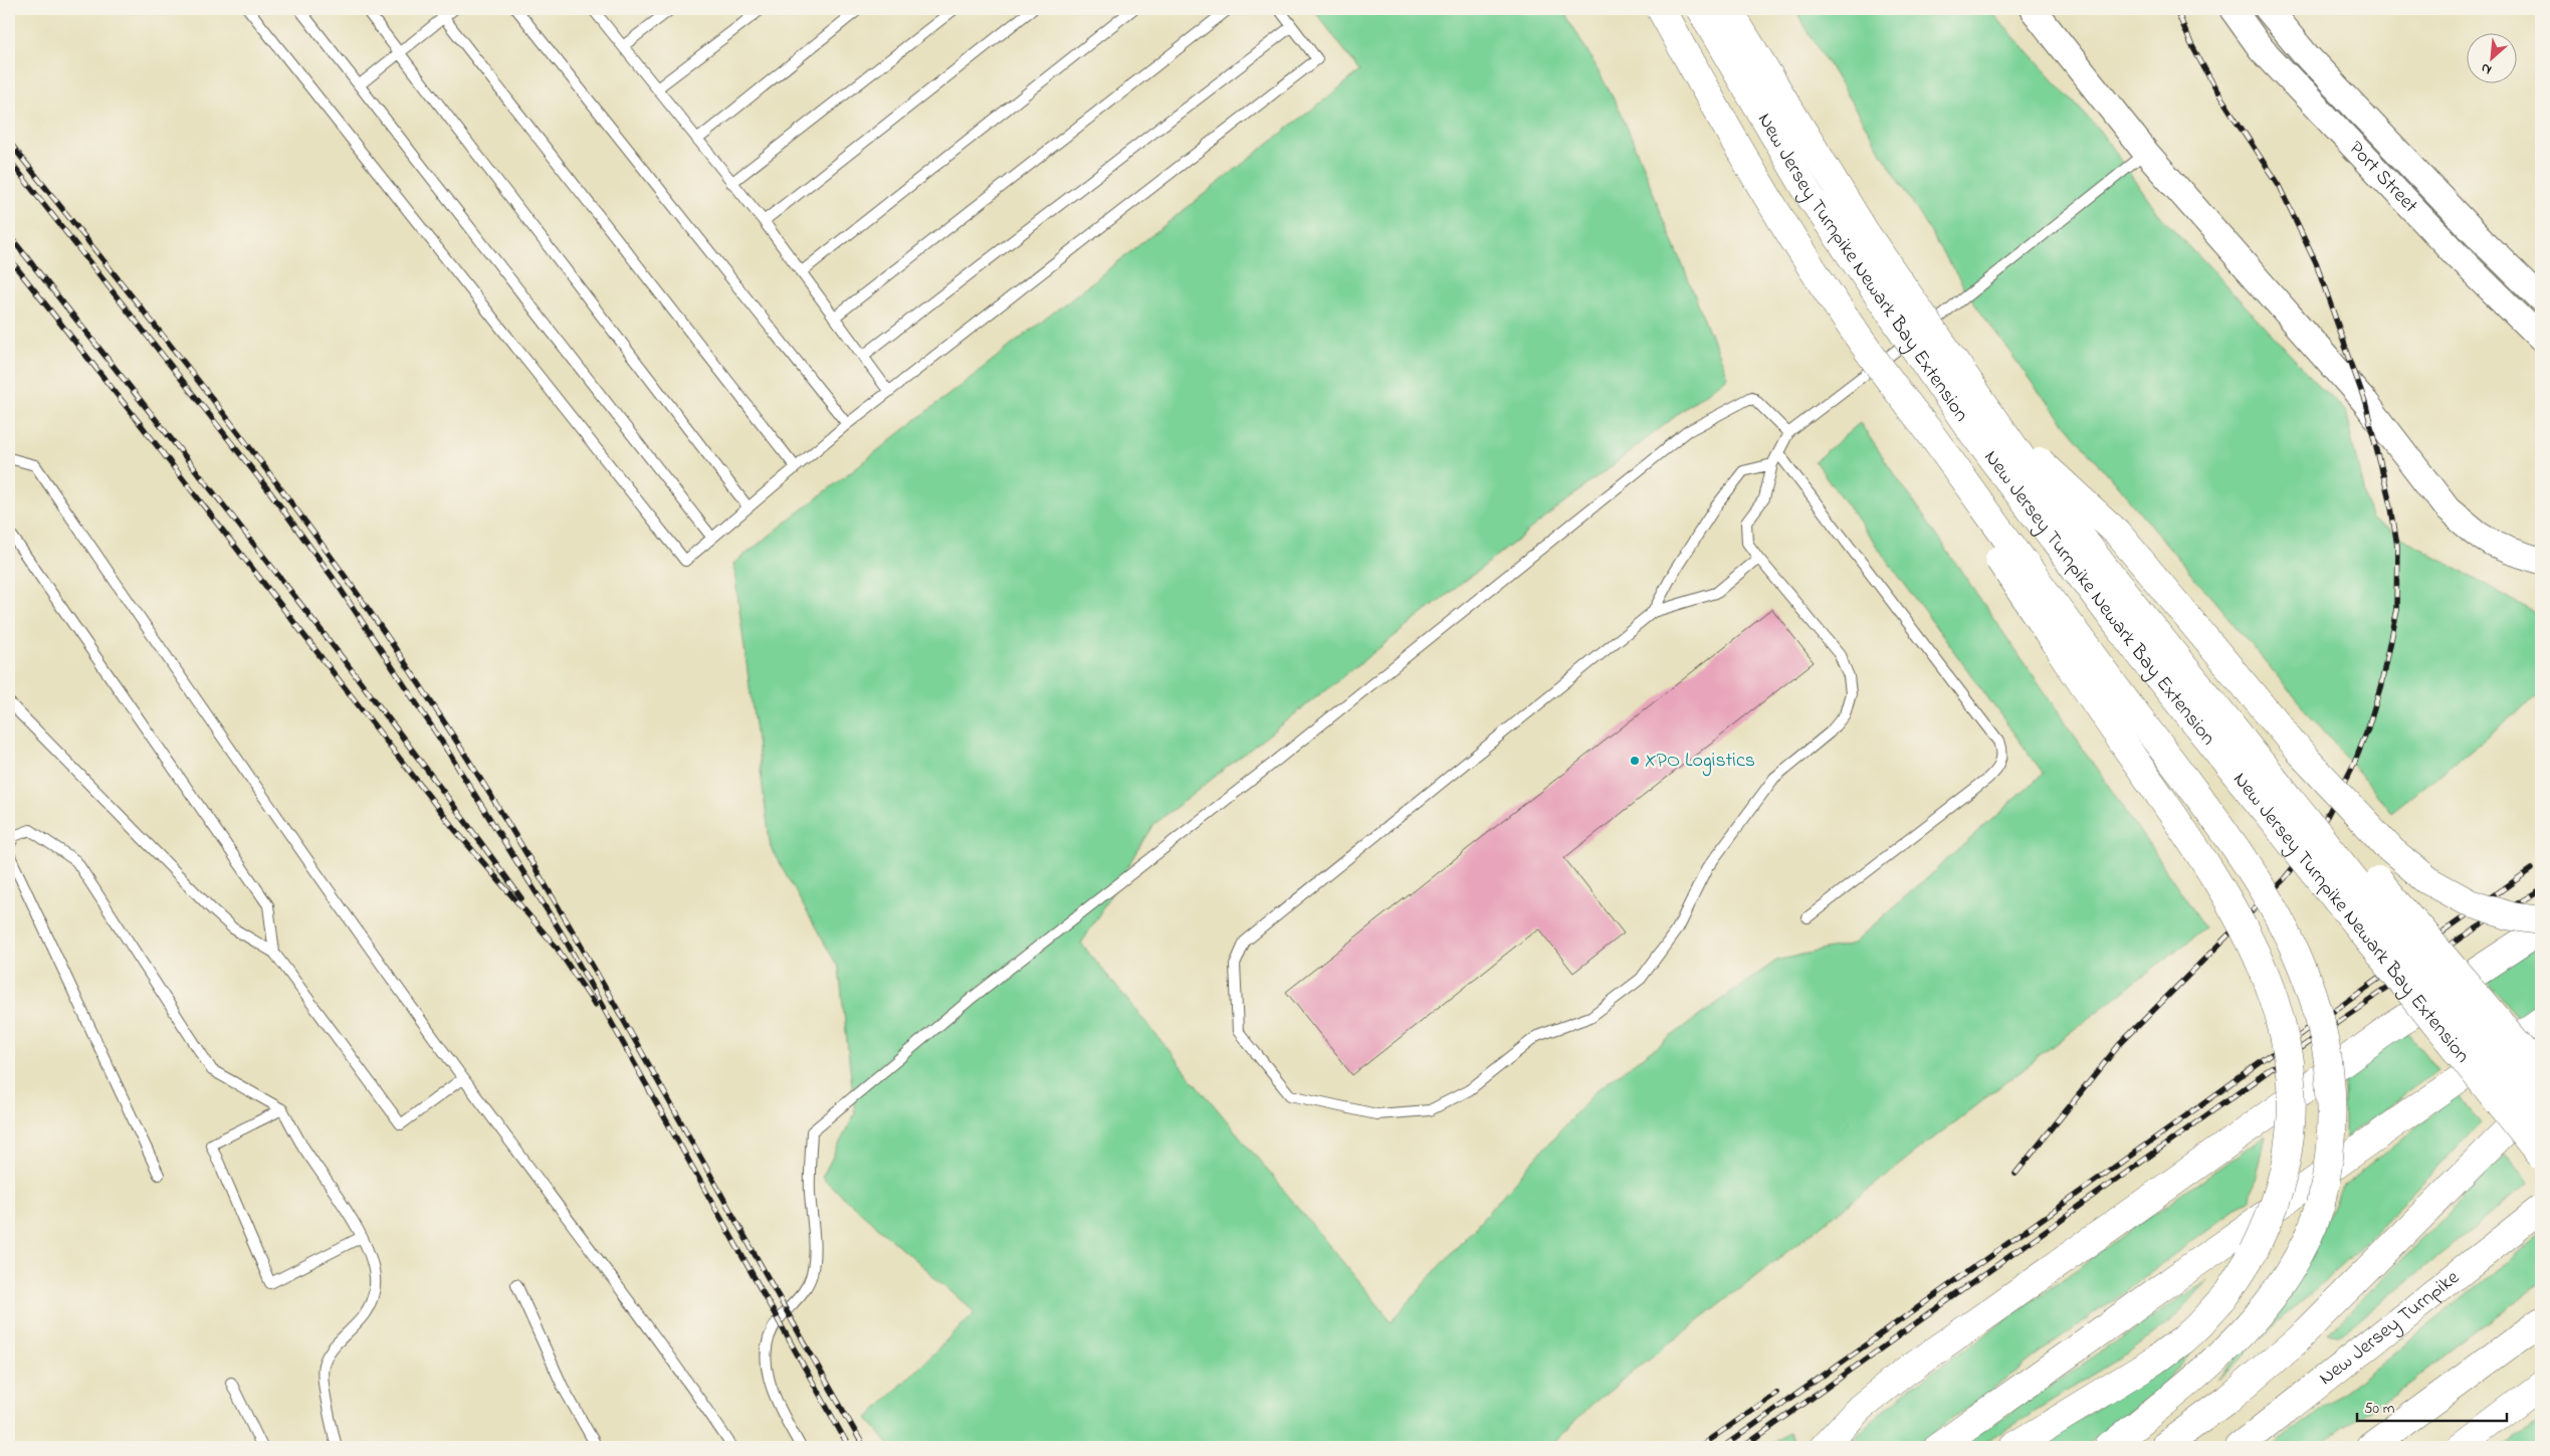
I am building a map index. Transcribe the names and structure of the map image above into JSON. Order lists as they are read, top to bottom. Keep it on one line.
{"streets":{"highway":["New Jersey Turnpike Newark Bay Extension","New Jersey Turnpike"],"main road":["Port Street"]},"places":["XPO Logistics"],"scale_bar":"50 m","north":"bottom left"}
